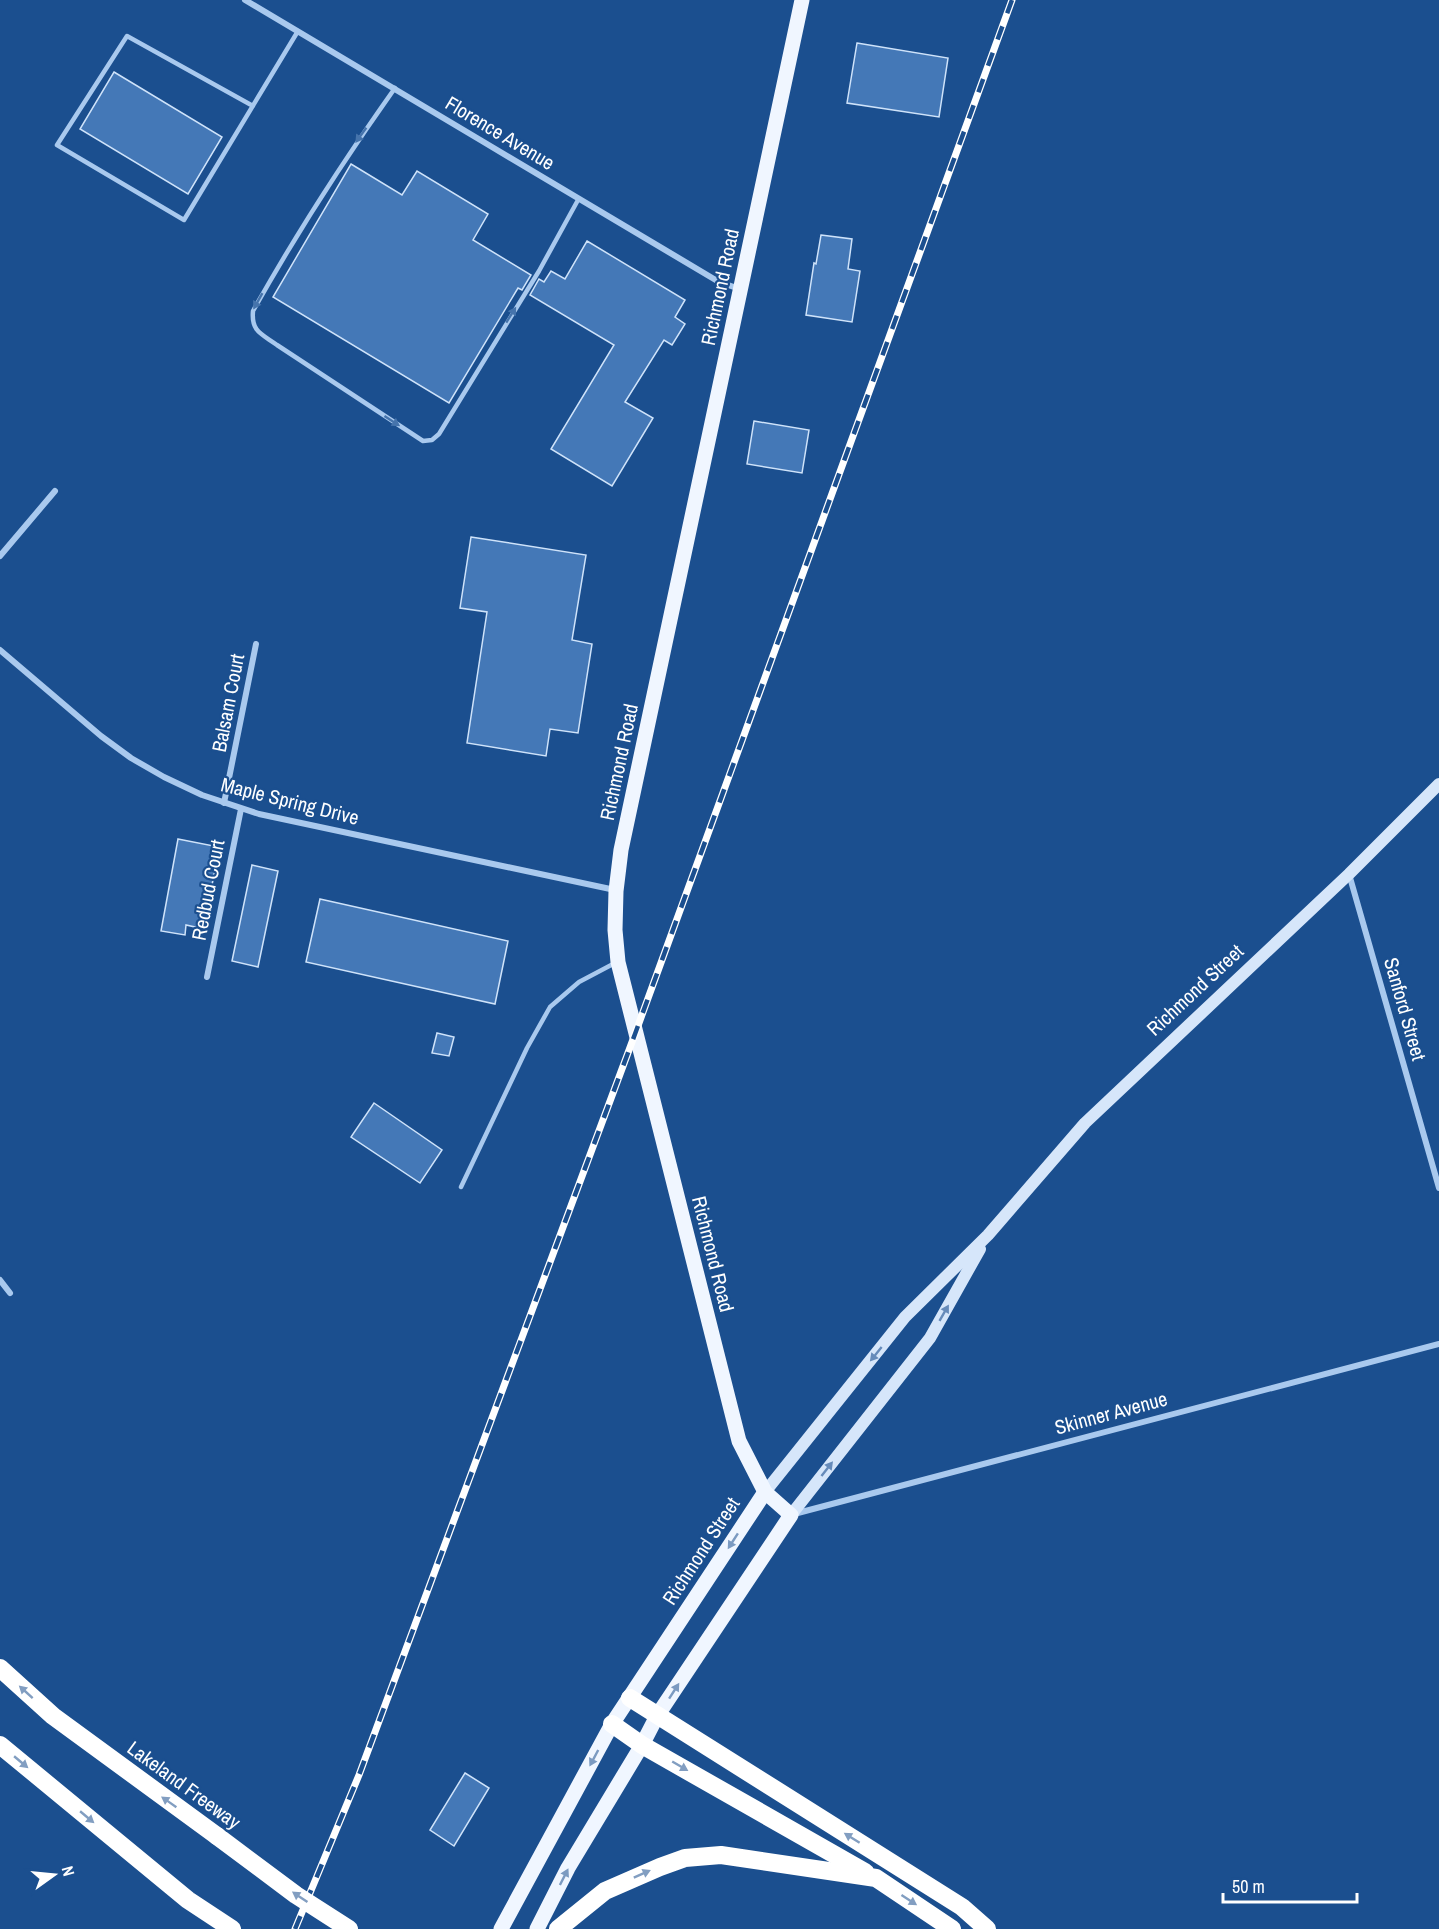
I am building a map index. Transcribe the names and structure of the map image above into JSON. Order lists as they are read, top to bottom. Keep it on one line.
{"streets":{"highway":["Lakeland Freeway"],"main road":["Richmond Road","Richmond Street"],"street":["Florence Avenue","Balsam Court","Maple Spring Drive","Redbud Court","Sanford Street","Skinner Avenue"]},"crossings":[["Florence Avenue","Richmond Road"],["Richmond Road","Maple Spring Drive"],["Richmond Road","Richmond Street"],["Richmond Road","Skinner Avenue"],["Balsam Court","Maple Spring Drive"],["Maple Spring Drive","Redbud Court"],["Richmond Street","Sanford Street"],["Richmond Street","Skinner Avenue"]],"scale_bar":"50 m","north":"right"}
